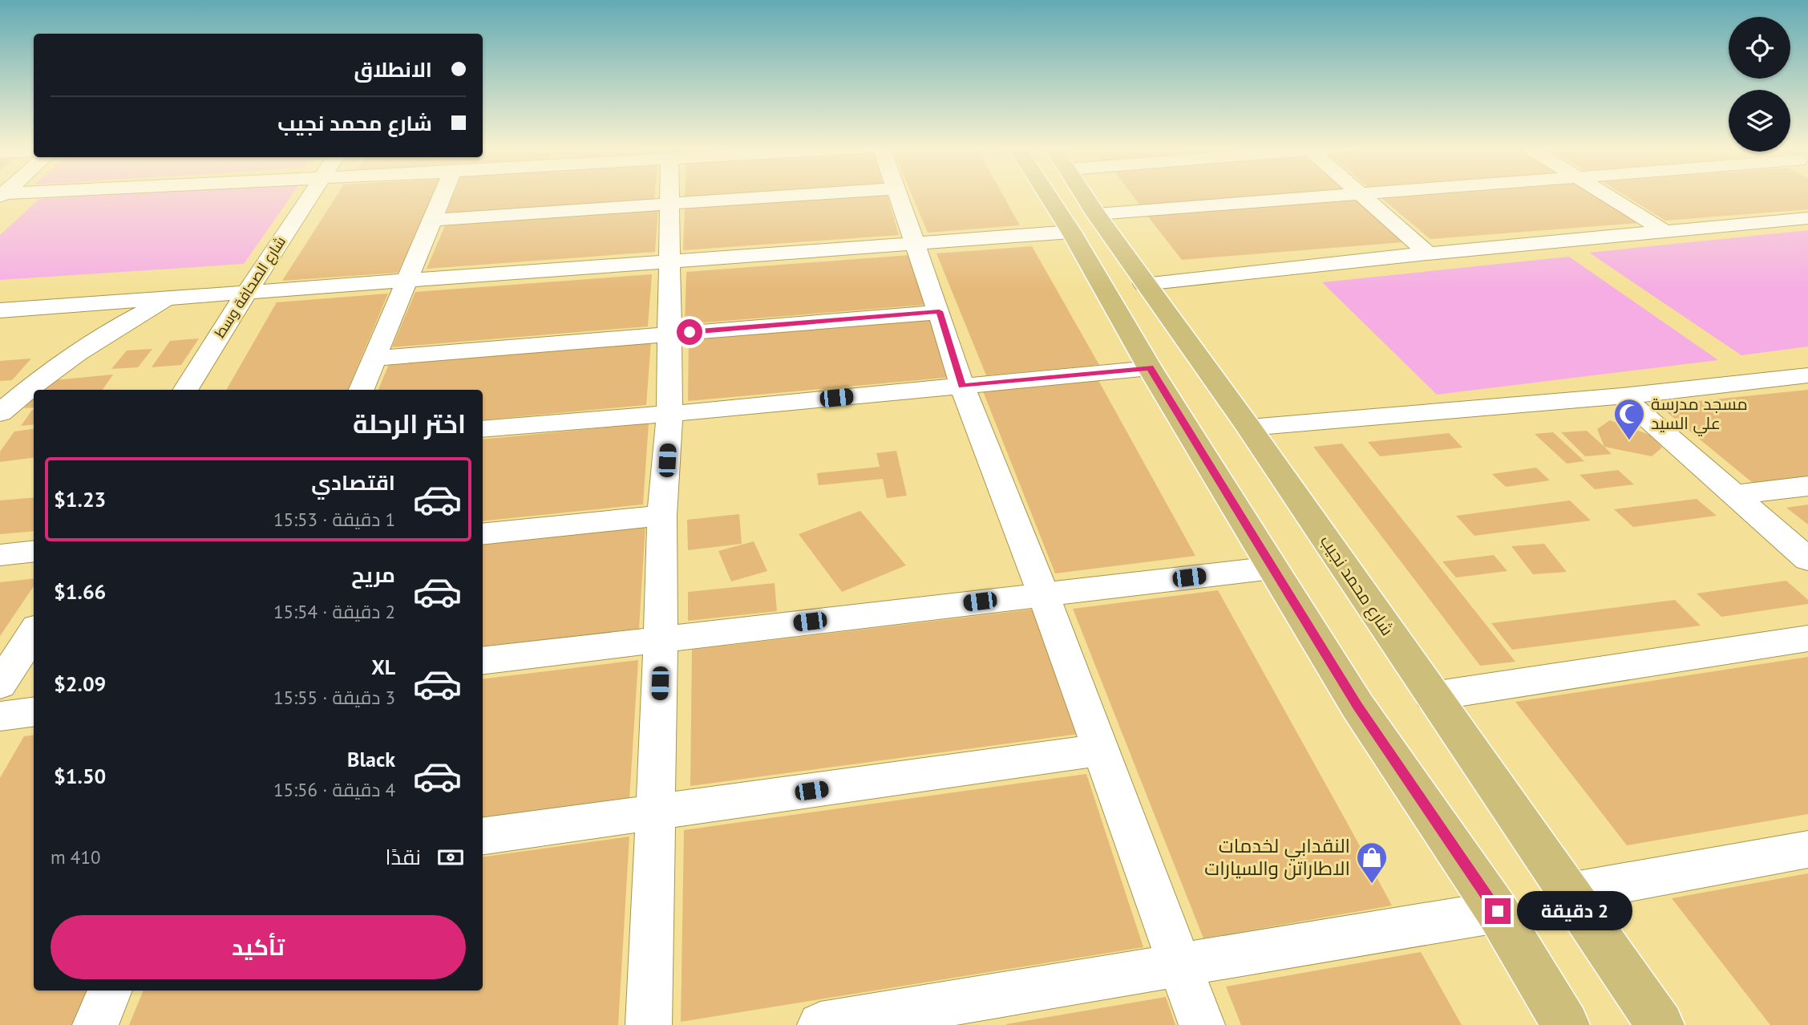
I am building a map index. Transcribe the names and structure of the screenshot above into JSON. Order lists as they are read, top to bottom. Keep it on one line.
{"streets":{"main road":["شارع محمد نجيب"],"street":["شارع الصحافة وسط"]},"places":{"mosque":["مسجد مدرسة علي السيد"],"shop":["النقدابي لخدمات الاطاراتن والسيارات"]},"page":{"banner":["الانطلاق","شارع محمد نجيب"],"heading":"اختر الرحلة","list":[{"name":"اقتصادي","note":"1 دقيقة · 15:53","value":"$1.23"},{"name":"مريح","note":"2 دقيقة · 15:54","value":"$1.66"},{"name":"XL","note":"3 دقيقة · 15:55","value":"$2.09"},{"name":"Black","note":"4 دقيقة · 15:56","value":"$1.50"}],"pay":["نقدًا","410 m"],"bubble":"2 دقيقة","buttons":"تأكيد"}}
